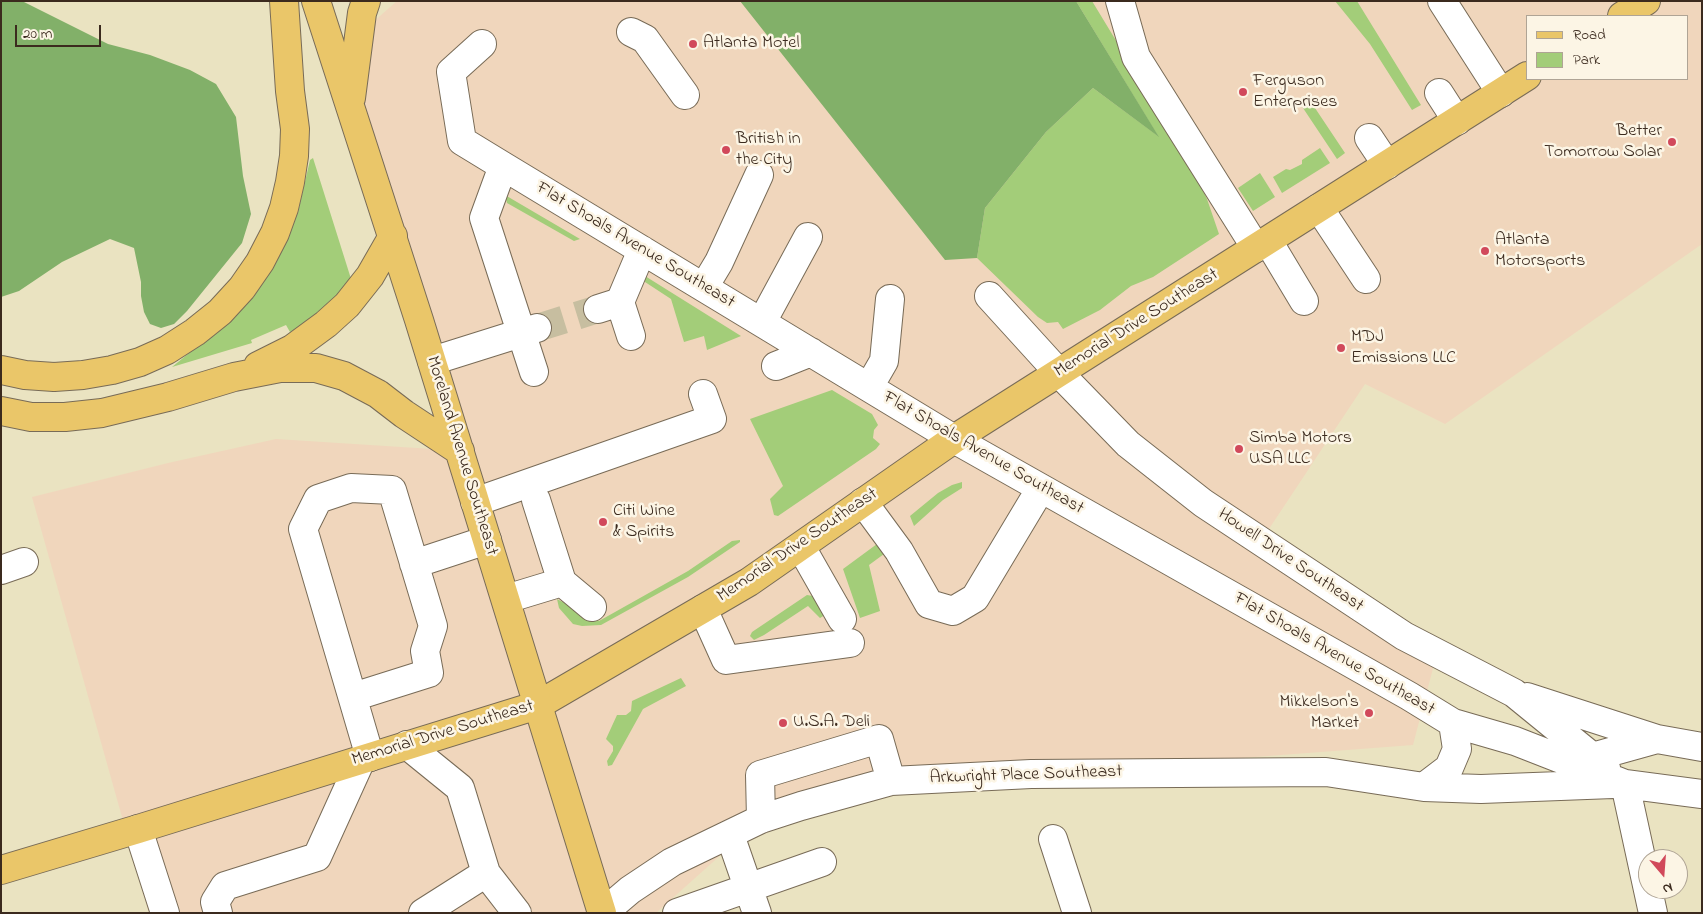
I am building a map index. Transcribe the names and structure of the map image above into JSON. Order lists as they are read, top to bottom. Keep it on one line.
{"streets":{"main road":["Memorial Drive Southeast","Moreland Avenue Southeast"],"street":["Flat Shoals Avenue Southeast","Howell Drive Southeast","Arkwright Place Southeast"]},"crossings":[["Flat Shoals Avenue Southeast","Memorial Drive Southeast"],["Flat Shoals Avenue Southeast","Howell Drive Southeast"],["Flat Shoals Avenue Southeast","Arkwright Place Southeast"],["Memorial Drive Southeast","Moreland Avenue Southeast"],["Memorial Drive Southeast","Howell Drive Southeast"],["Moreland Avenue Southeast","Arkwright Place Southeast"],["Howell Drive Southeast","Arkwright Place Southeast"]],"places":["Atlanta Motel","Ferguson Enterprises","Better Tomorrow Solar","British in the City","Atlanta Motorsports","MDJ Emissions LLC","Simba Motors USA LLC","Citi Wine & Spirits","Mikkelson's Market","U.S.A. Deli"],"legend":["Road","Park"],"scale_bar":"20 m","north":"bottom"}
